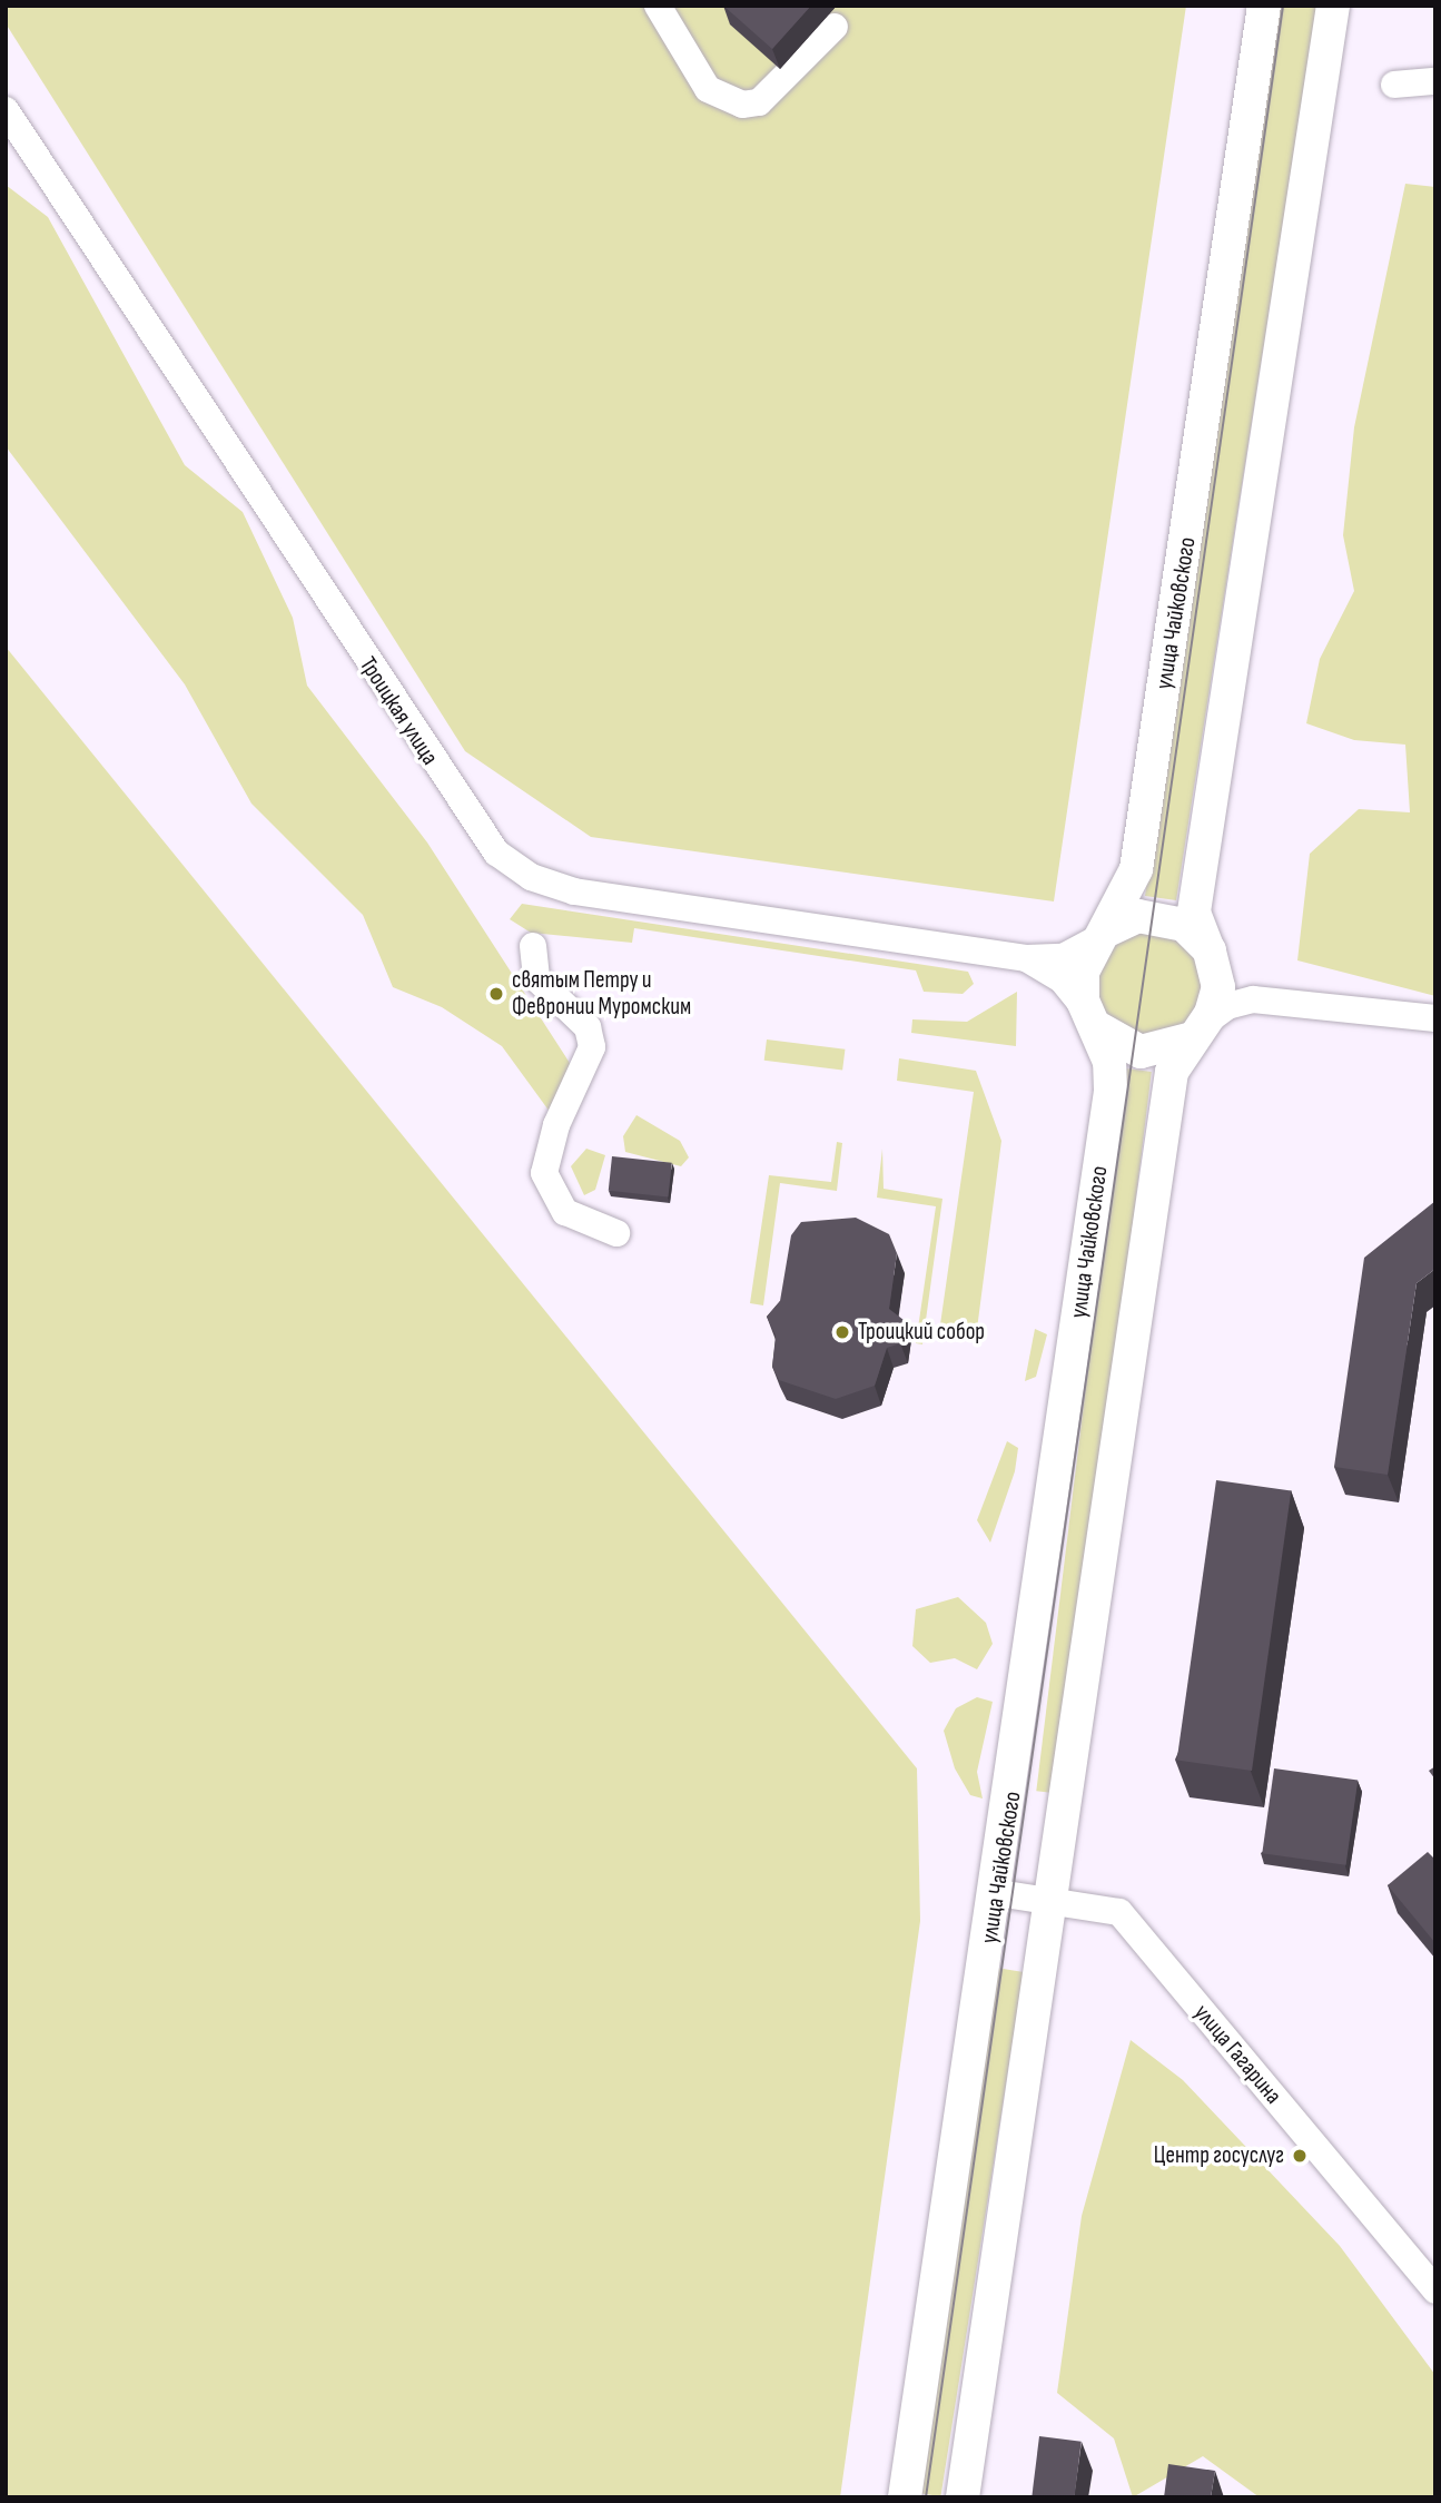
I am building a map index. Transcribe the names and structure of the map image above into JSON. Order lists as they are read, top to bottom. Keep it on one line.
{"streets":{"main road":["улица Чайковского"],"street":["Троицкая улица","улица Гагарина"]},"crossings":[["улица Чайковского","улица Гагарина"]],"places":["святым Петру и Февронии Муромским","Троицкий собор","Центр госуслуг"]}
